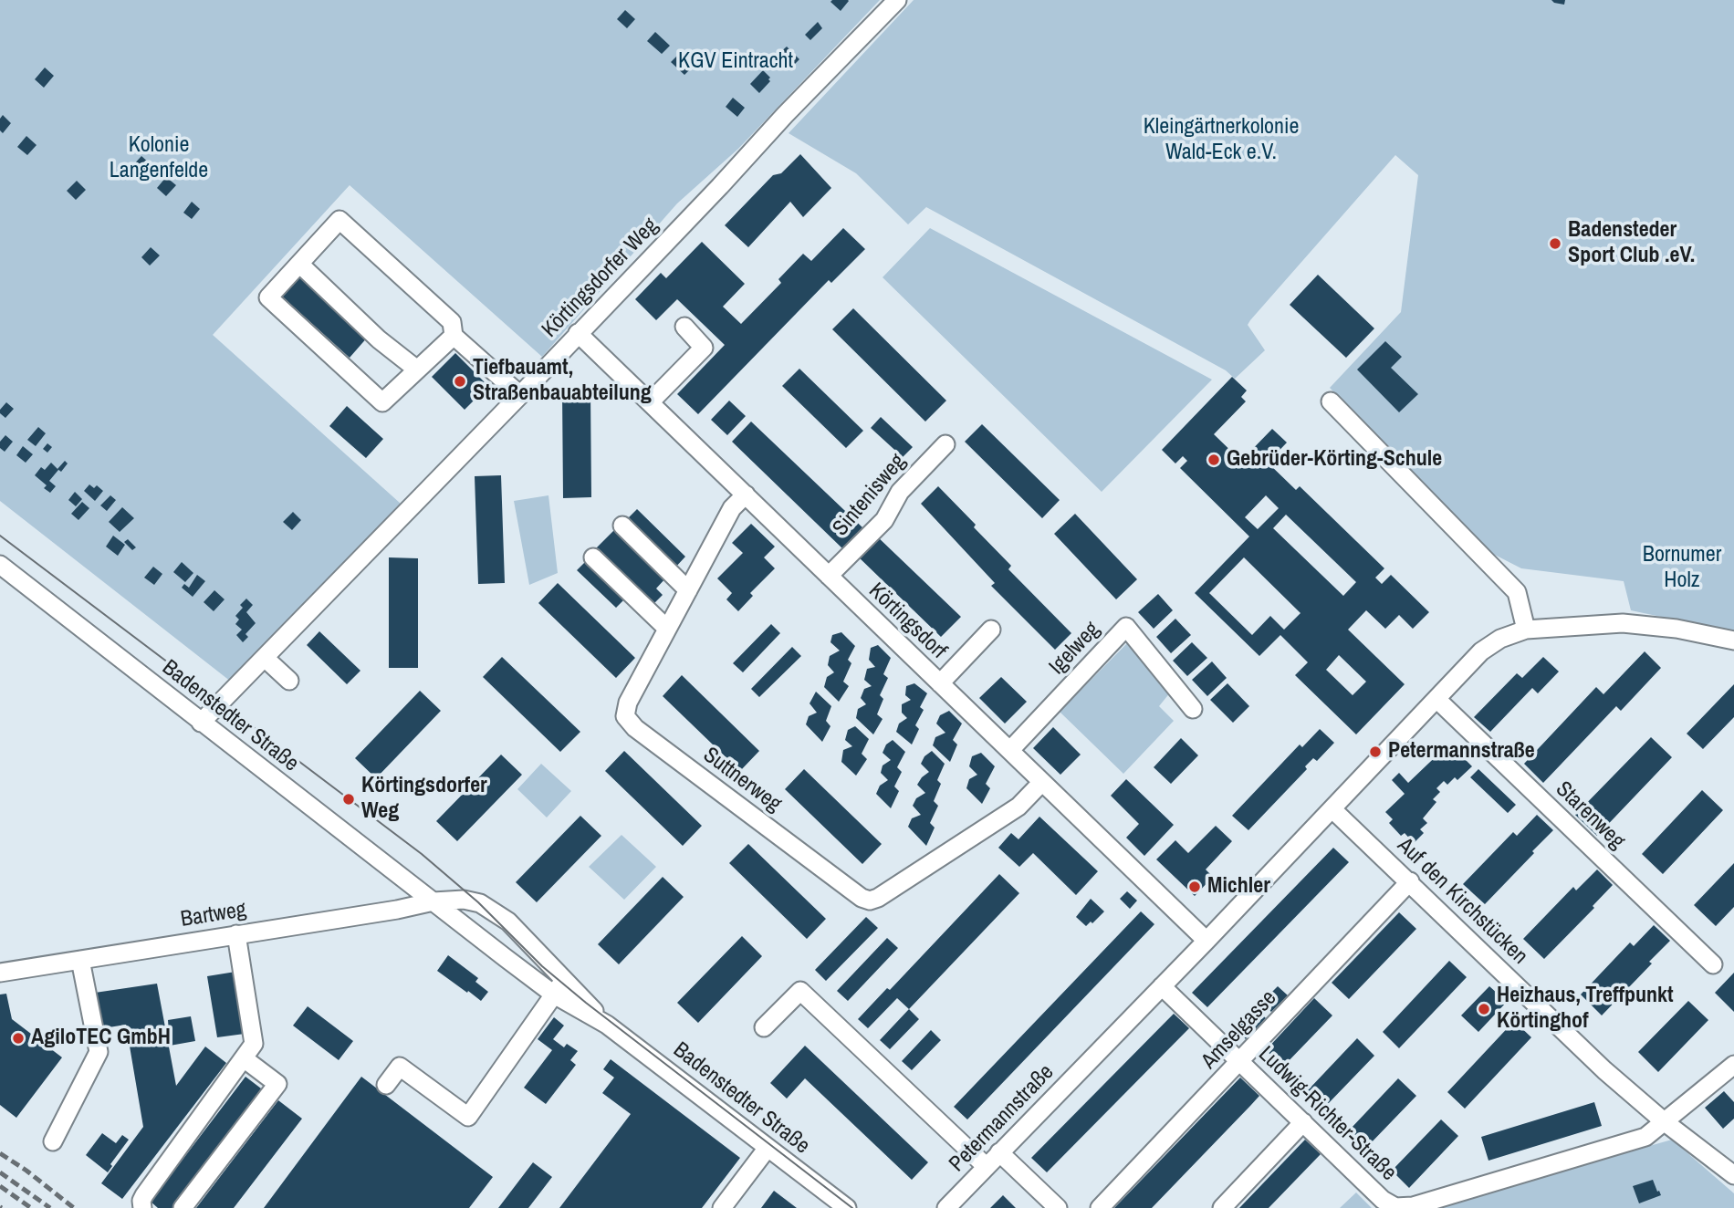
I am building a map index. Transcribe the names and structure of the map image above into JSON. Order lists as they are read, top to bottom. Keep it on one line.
{"streets":{"street":["Körtingsdorfer Weg","Sintenisweg","Körtingsdorf","Igelweg","Badenstedter Straße","Suttnerweg","Starenweg","Auf den Kirchstücken","Bartweg","Amselgasse","Ludwig-Richter-Straße","Petermannstraße"]},"crossings":[["Körtingsdorfer Weg","Körtingsdorf"],["Körtingsdorfer Weg","Badenstedter Straße"],["Sintenisweg","Körtingsdorf"],["Körtingsdorf","Igelweg"],["Körtingsdorf","Suttnerweg"],["Körtingsdorf","Petermannstraße"],["Badenstedter Straße","Bartweg"],["Starenweg","Petermannstraße"],["Auf den Kirchstücken","Amselgasse"],["Auf den Kirchstücken","Ludwig-Richter-Straße"],["Auf den Kirchstücken","Petermannstraße"],["Amselgasse","Ludwig-Richter-Straße"],["Ludwig-Richter-Straße","Petermannstraße"]],"parks":["KGV Eintracht","Kleingärtnerkolonie Wald-Eck e.V.","Kolonie Langenfelde","Bornumer Holz"],"places":["Badensteder Sport Club .eV.","Tiefbauamt, Straßenbauabteilung","Gebrüder-Körting-Schule","Petermannstraße","Körtingsdorfer Weg","Michler","Heizhaus, Treffpunkt Körtinghof","AgiloTEC GmbH"]}
